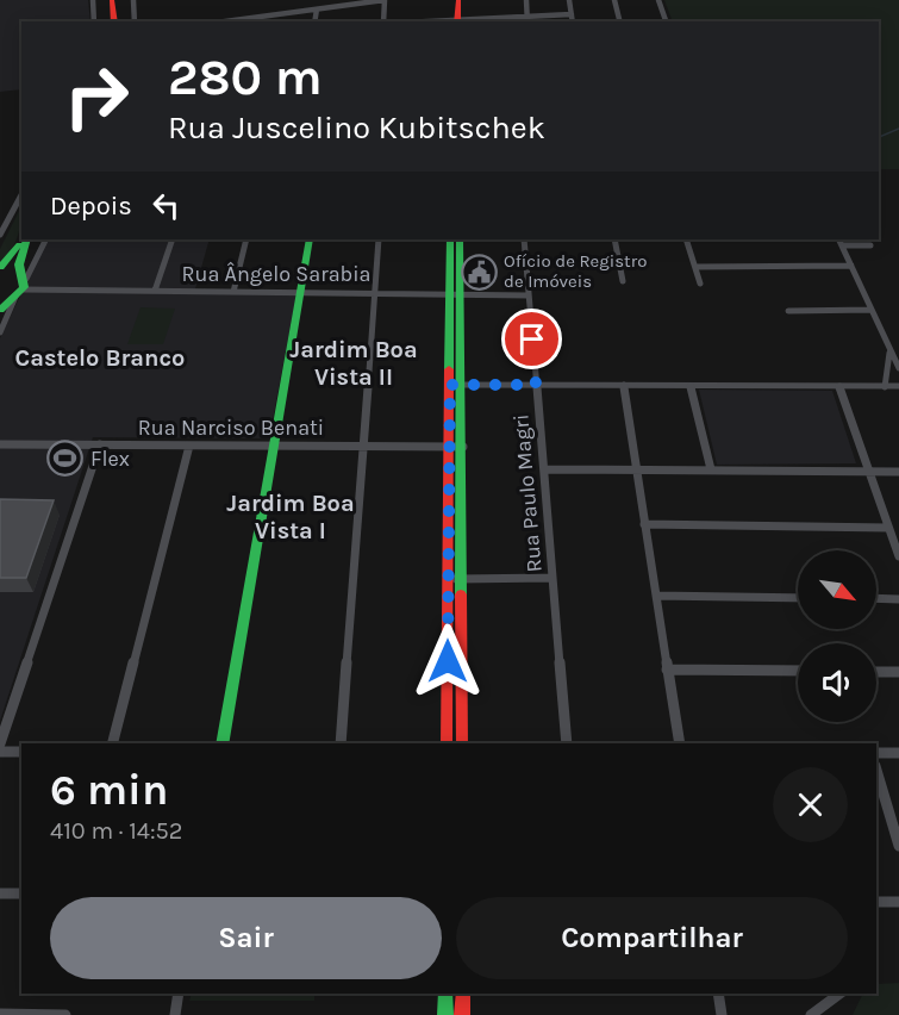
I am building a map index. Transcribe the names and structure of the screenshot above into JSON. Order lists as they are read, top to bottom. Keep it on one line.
{"streets":{"street":["Rua Ângelo Sarabia","Rua Narciso Benati","Rua Paulo Magri"]},"crossings":[["Rua Ângelo Sarabia","Rua Paulo Magri"]],"districts":["Jardim Boa Vista II","Castelo Branco","Jardim Boa Vista I"],"places":{"public building":["Ofício de Registro de Imóveis"],"sports":["Flex"]},"north":"bottom right","page":{"turn":["280 m","Rua Juscelino Kubitschek"],"then":"Depois","heading":["6 min","410 m · 14:52"],"buttons":["Sair","Compartilhar"]}}
